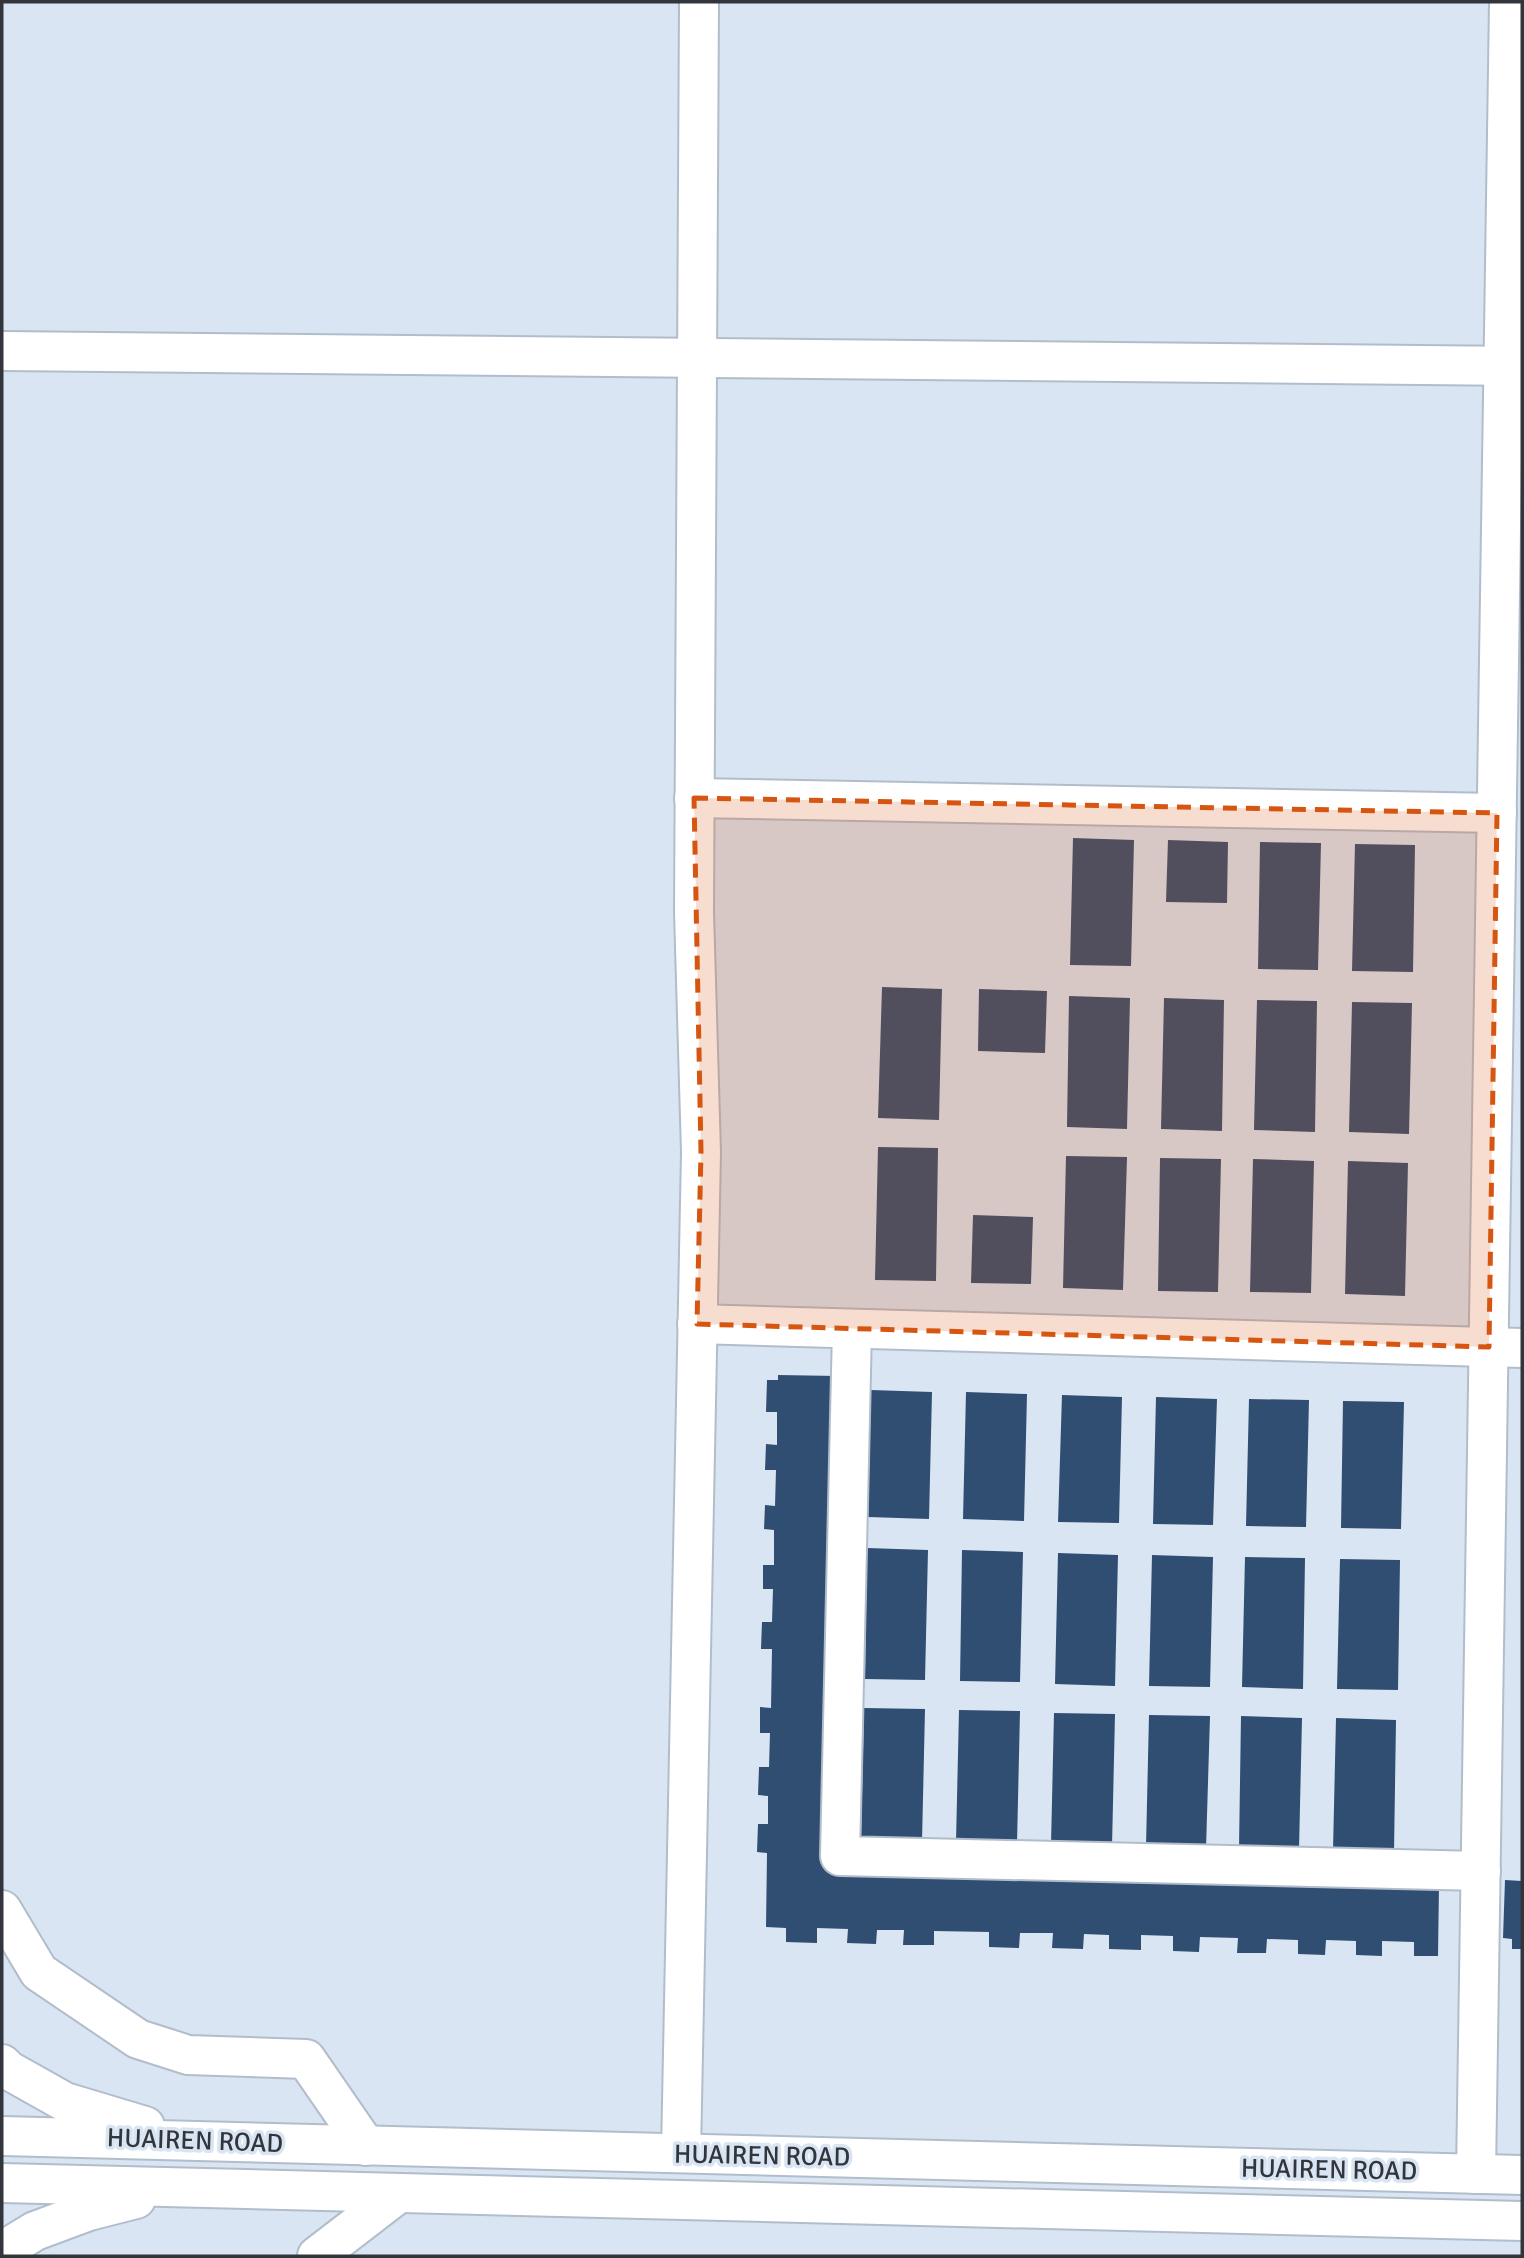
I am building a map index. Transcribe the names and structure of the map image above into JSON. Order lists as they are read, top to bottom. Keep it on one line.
{"streets":{"street":["HUAIREN ROAD"]}}
